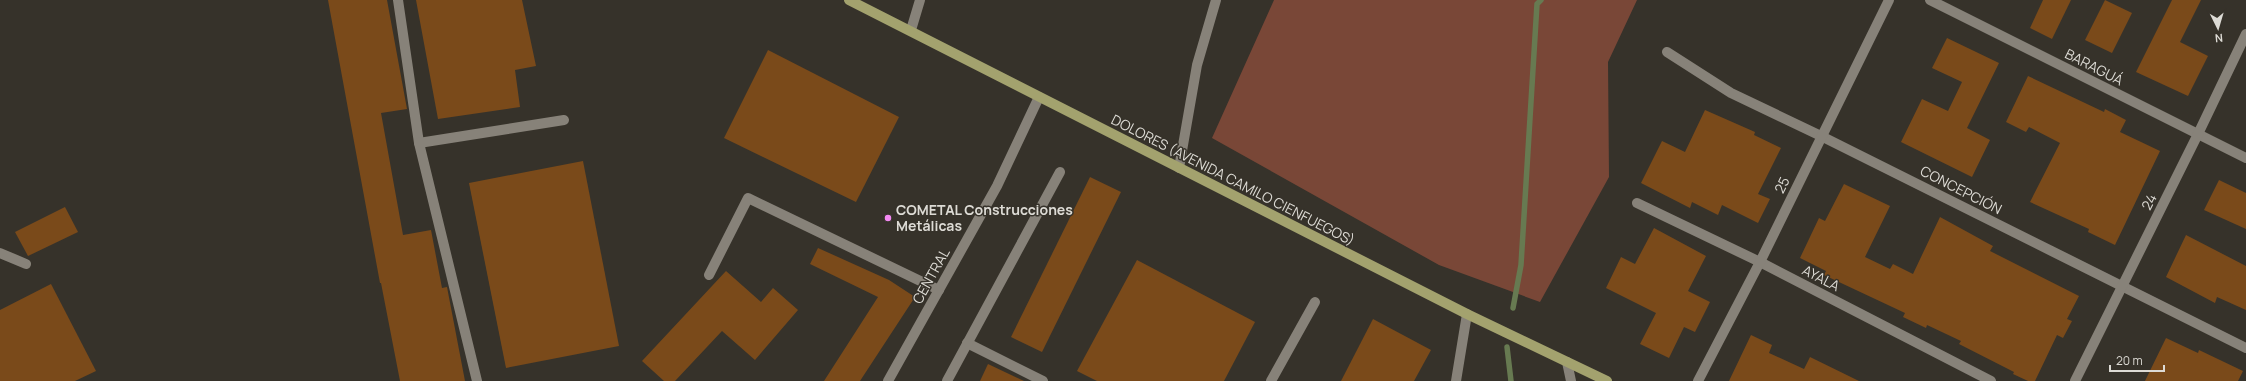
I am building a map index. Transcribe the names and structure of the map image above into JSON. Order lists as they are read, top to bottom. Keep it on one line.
{"streets":{"main road":["DOLORES (AVENIDA CAMILO CIENFUEGOS)"],"street":["BARAGUÁ","25","CONCEPCIÓN","24","CENTRAL","AYALA"]},"crossings":[["BARAGUÁ","24"],["DOLORES (AVENIDA CAMILO CIENFUEGOS)","CENTRAL"],["25","CONCEPCIÓN"],["25","AYALA"],["CONCEPCIÓN","24"]],"places":["COMETAL Construcciones Metálicas"],"scale_bar":"20 m","north":"bottom"}
